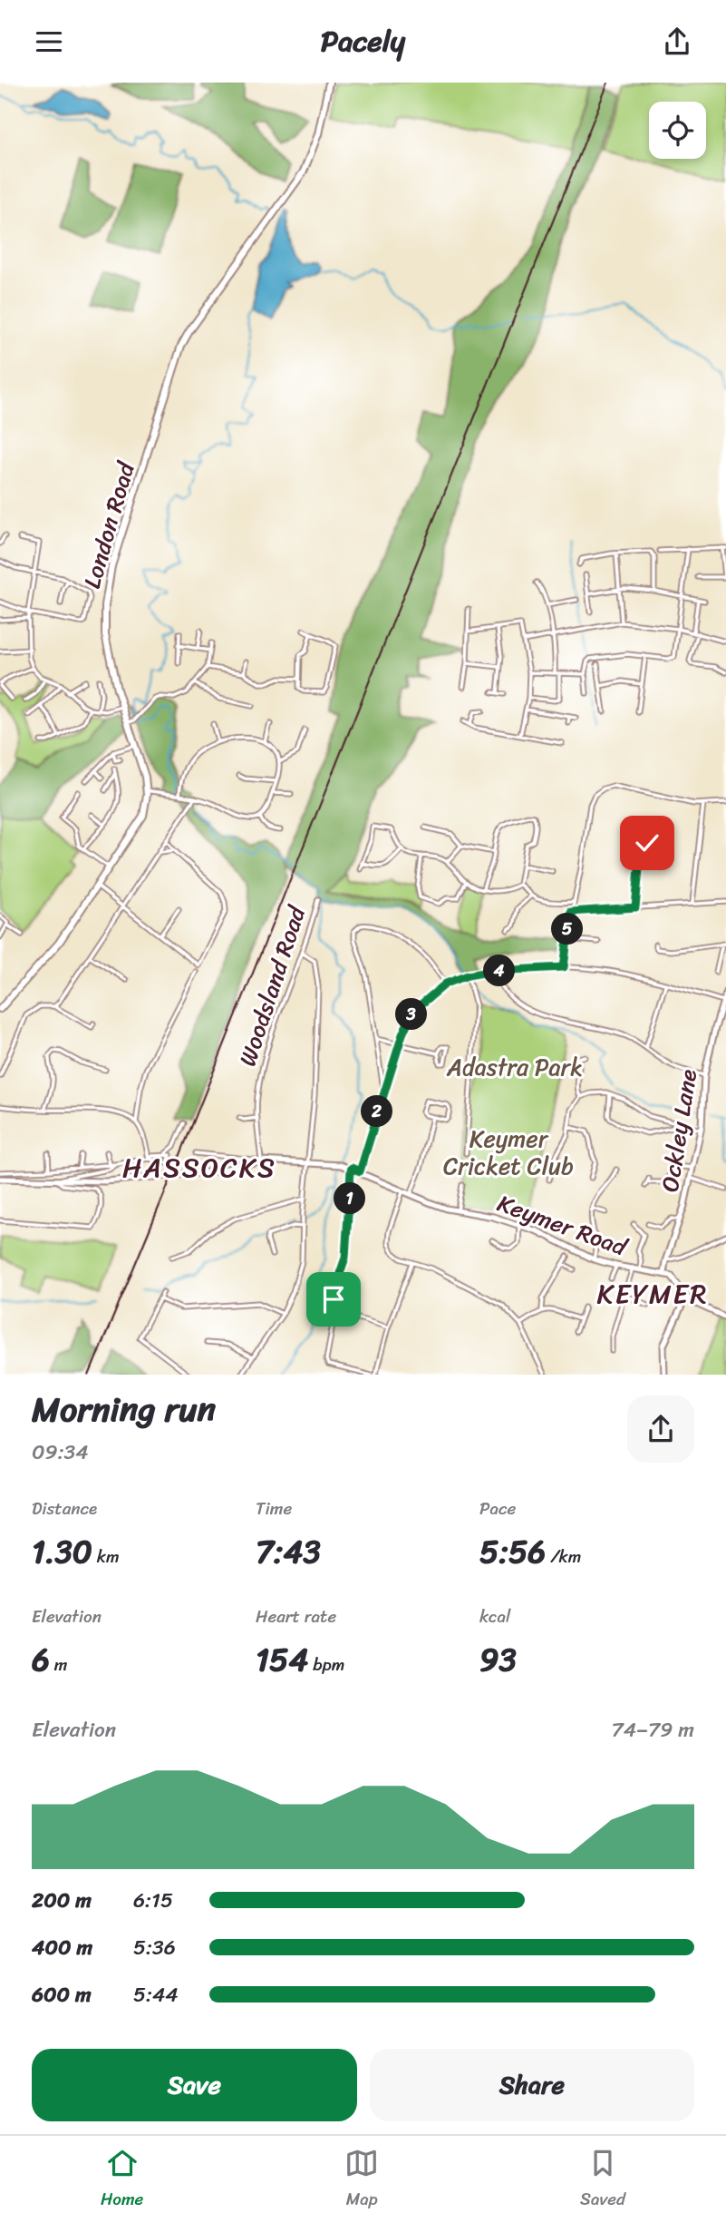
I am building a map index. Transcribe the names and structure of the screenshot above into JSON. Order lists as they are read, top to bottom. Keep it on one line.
{"streets":{"main road":["London Road","Ockley Lane","Keymer Road"],"street":["Woodsland Road"]},"crossings":[["Woodsland Road","Keymer Road"],["Ockley Lane","Keymer Road"]],"districts":["HASSOCKS","KEYMER"],"parks":["Adastra Park","Keymer Cricket Club"],"page":{"header":"Pacely","pins":["5","4","3","2","1"],"heading":["Morning run","09:34"],"stats":[["Distance","1.30 km"],["Time","7:43"],["Pace","5:56 /km"],["Elevation","6 m"],["Heart rate","154 bpm"],["kcal","93"]],"chart":["Elevation","74–79 m"],"list":[{"name":"200 m","note":"6:15"},{"name":"400 m","note":"5:36"},{"name":"600 m","note":"5:44"}],"buttons":["Save","Share"],"tabs":["Home","Map","Saved"]}}
